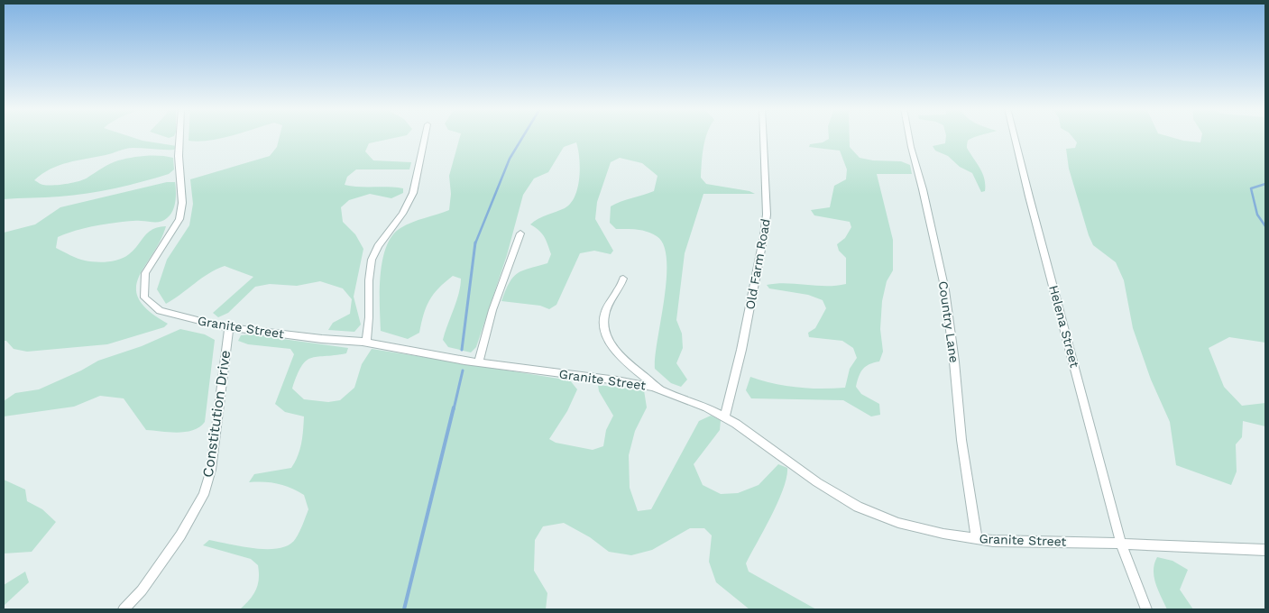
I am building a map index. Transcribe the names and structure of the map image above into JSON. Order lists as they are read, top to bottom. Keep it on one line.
{"streets":{"street":["Old Farm Road","Country Lane","Helena Street","Granite Street","Constitution Drive"]},"crossings":[["Old Farm Road","Granite Street"],["Country Lane","Granite Street"],["Helena Street","Granite Street"],["Granite Street","Constitution Drive"]]}
